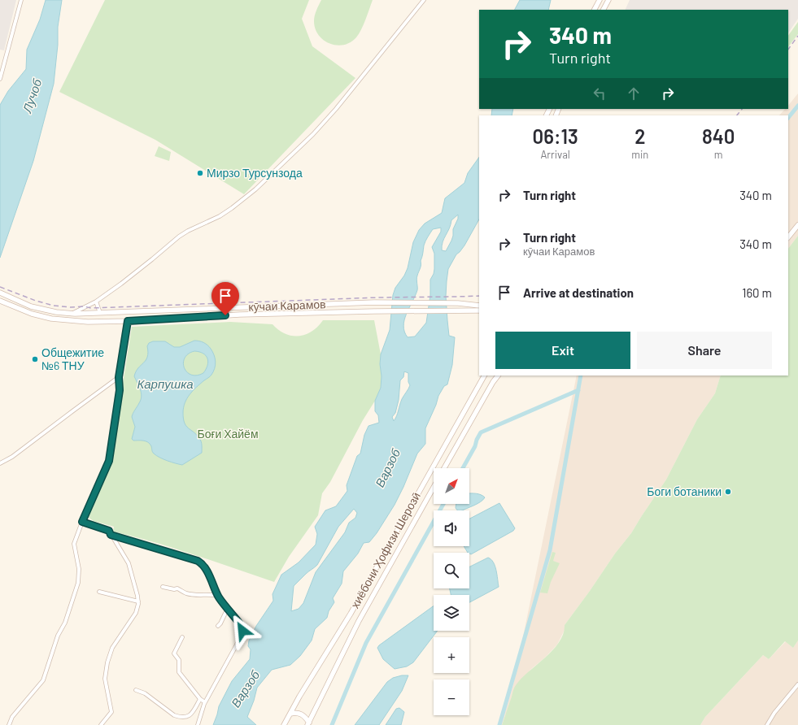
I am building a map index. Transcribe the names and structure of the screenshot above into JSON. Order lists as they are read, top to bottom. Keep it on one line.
{"streets":{"main road":["кӯчаи Карамов","хиёбони Ҳофизи Шерозӣ"]},"water":["Лучоб","Карпушка","Варзоб"],"parks":["Боғи Хайём"],"places":["Мирзо Турсунзода","Общежитие №6 ТНУ","Боги ботаники"],"north":"top right","page":{"turn":["340 m","Turn right"],"eta":["06:13","Arrival","2","min","840","m"],"list":[{"name":"Turn right","value":"340 m"},{"name":"Turn right","note":"кӯчаи Карамов","value":"340 m"},{"name":"Arrive at destination","value":"160 m"}],"buttons":["Exit","Share"],"map_buttons":["+","−"]}}
